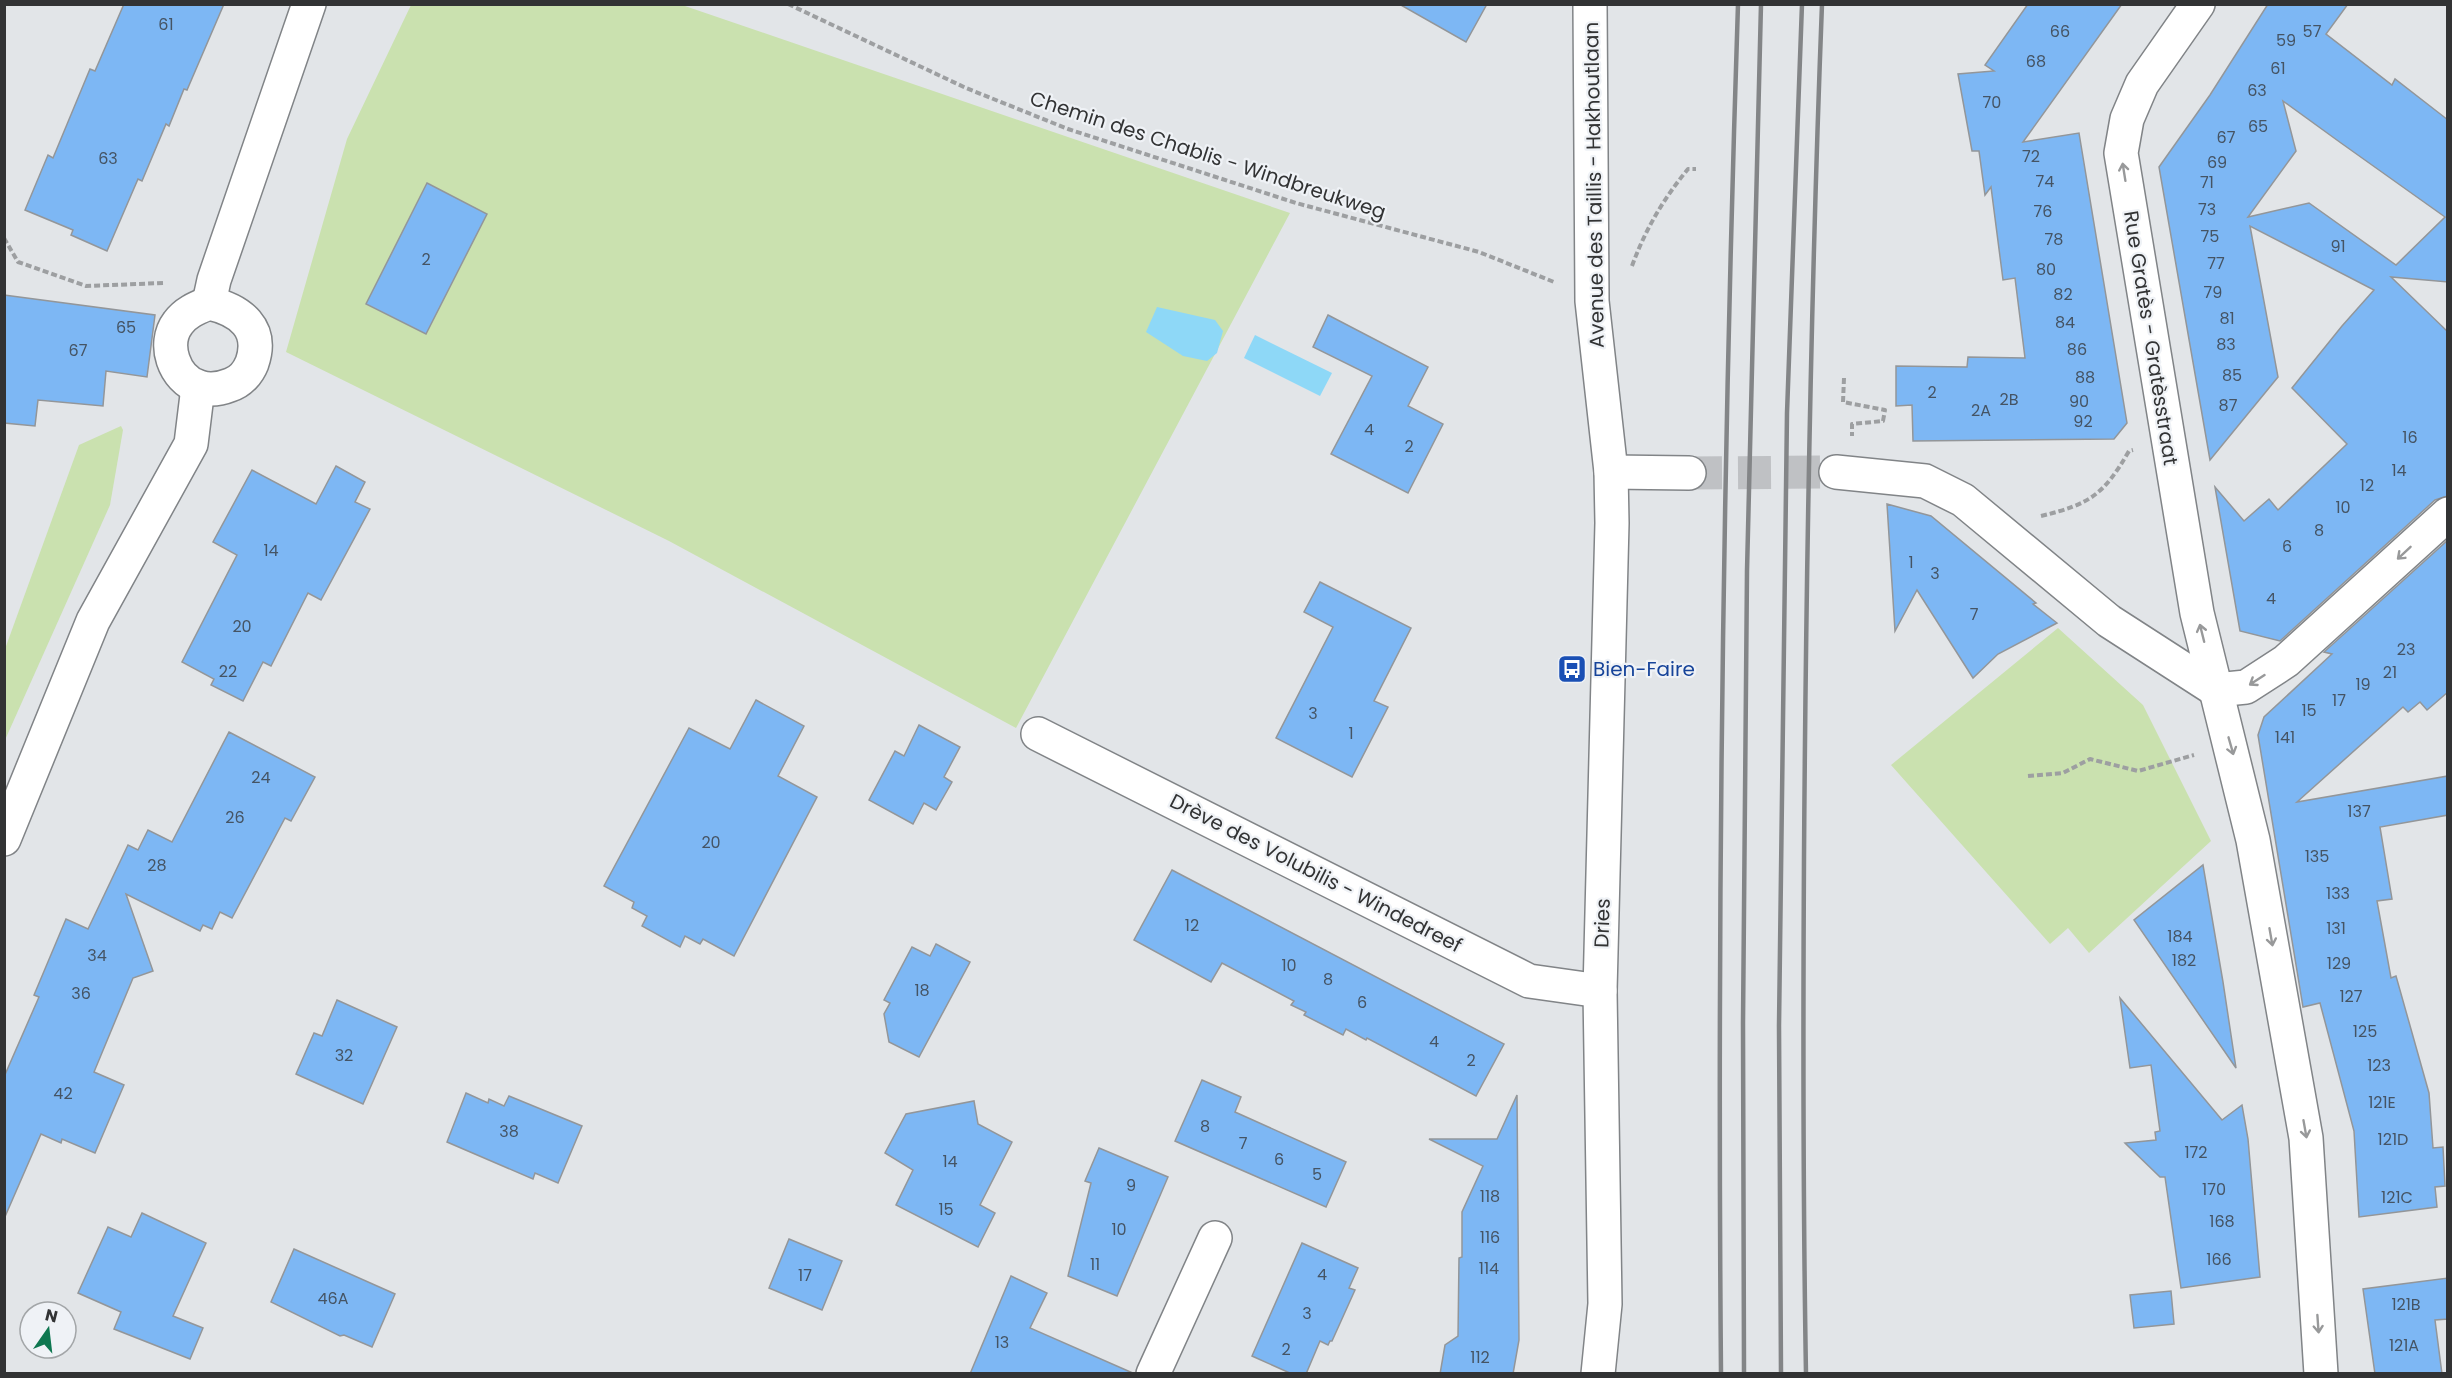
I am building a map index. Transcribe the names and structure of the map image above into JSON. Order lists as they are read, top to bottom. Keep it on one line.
{"streets":{"street":["Avenue des Taillis - Hakhoutlaan","Rue Gratès - Gratèsstraat","Drève des Volubilis - Windedreef","Dries"],"path":["Chemin des Chablis - Windbreukweg"]},"crossings":[["Chemin des Chablis - Windbreukweg","Avenue des Taillis - Hakhoutlaan"],["Avenue des Taillis - Hakhoutlaan","Dries"],["Drève des Volubilis - Windedreef","Dries"]],"places":{"bus stop":["Bien-Faire"]},"house_numbers":["61","66","57","59","68","61","63","70","65","67","72","63","69","74","71","73","76","75","78","91","2","77","80","79","82","81","84","65","83","86","67","85","88","2","2B","90","87","2A","92","4","16","2","14","12","10","8","6","14","1","3","4","7","20","23","22","21","19","17","15","3","1","141","24","137","26","20","135","28","133","12","131","184","34","182","129","10","8","18","36","127","6","125","4","32","2","123","42","121E","8","38","121D","7","172","6","14","5","9","170","118","121C","15","168","10","116","166","11","114","4","17","46A","121B","3","13","121A","2","112"],"north":"top"}
